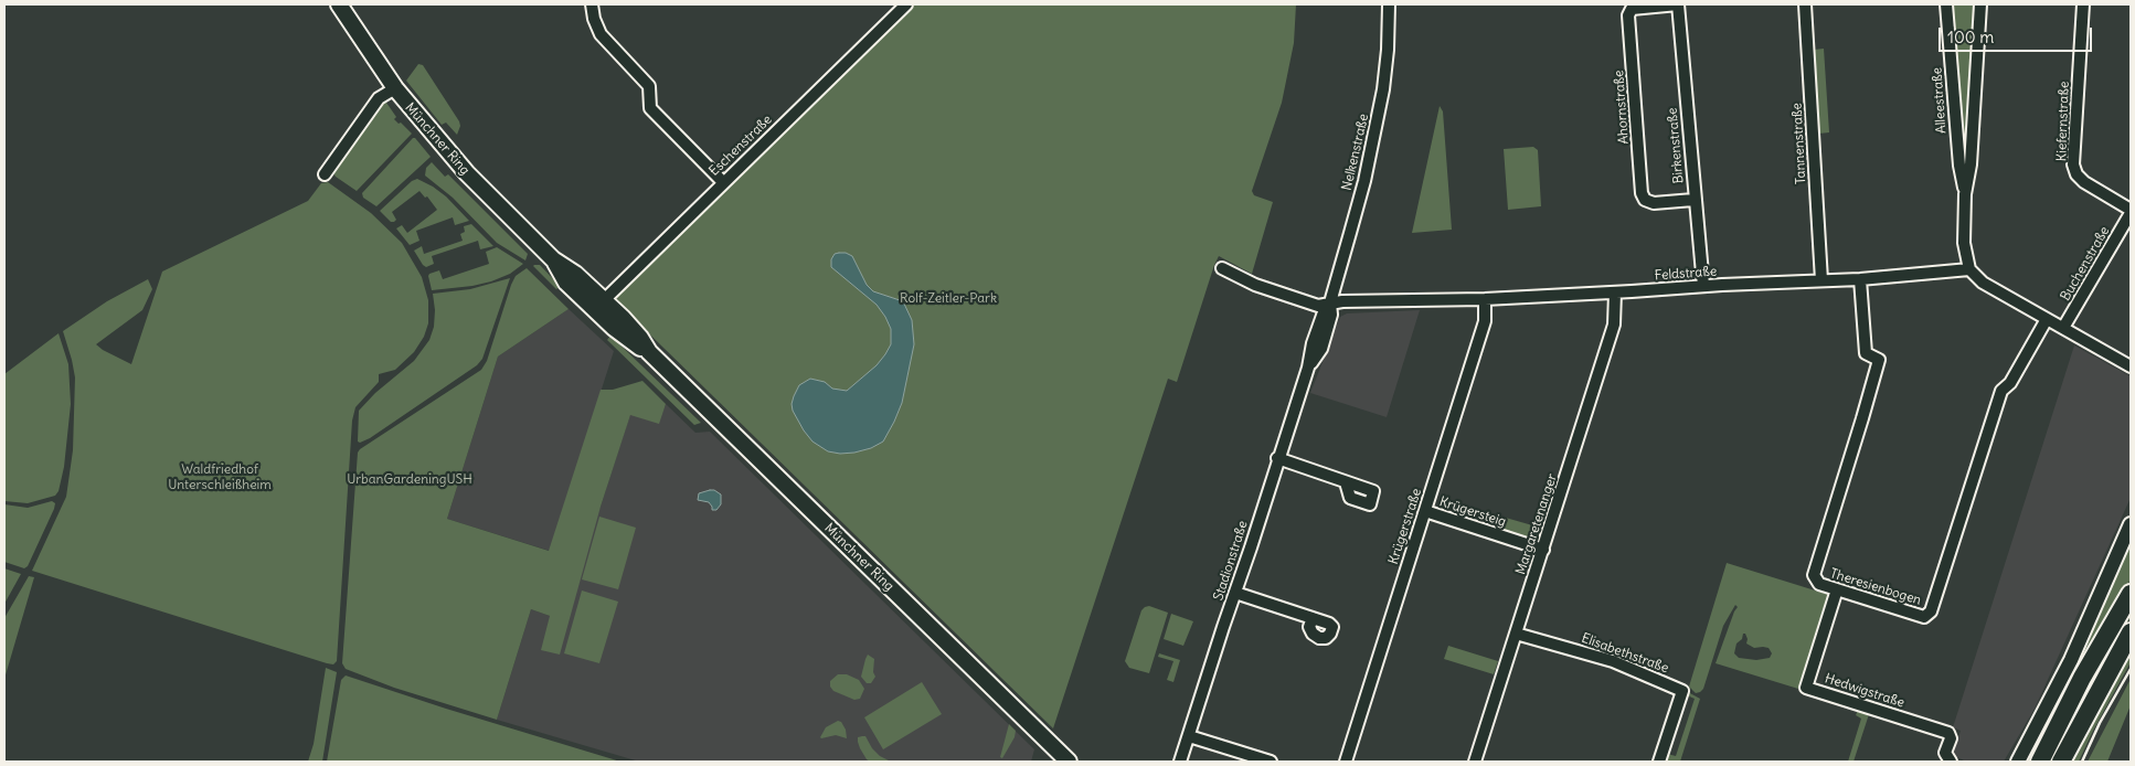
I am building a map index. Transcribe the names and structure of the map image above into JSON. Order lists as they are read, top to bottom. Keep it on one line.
{"streets":{"main road":["Münchner Ring"],"street":["Alleestraße","Ahornstraße","Kiefernstraße","Tannenstraße","Eschenstraße","Birkenstraße","Nelkenstraße","Buchenstraße","Feldstraße","Krügersteig","Margaretenanger","Krügerstraße","Stadionstraße","Theresienbogen","Elisabethstraße","Hedwigstraße"]},"crossings":[["Alleestraße","Feldstraße"],["Ahornstraße","Birkenstraße"],["Kiefernstraße","Buchenstraße"],["Münchner Ring","Eschenstraße"],["Tannenstraße","Feldstraße"],["Birkenstraße","Feldstraße"],["Nelkenstraße","Feldstraße"],["Nelkenstraße","Stadionstraße"],["Feldstraße","Margaretenanger"],["Feldstraße","Krügerstraße"],["Feldstraße","Stadionstraße"],["Feldstraße","Theresienbogen"],["Krügersteig","Margaretenanger"],["Krügersteig","Krügerstraße"],["Margaretenanger","Elisabethstraße"],["Theresienbogen","Hedwigstraße"]],"parks":["Rolf-Zeitler-Park","Waldfriedhof Unterschleißheim","UrbanGardeningUSH"],"scale_bar":"100 m"}
